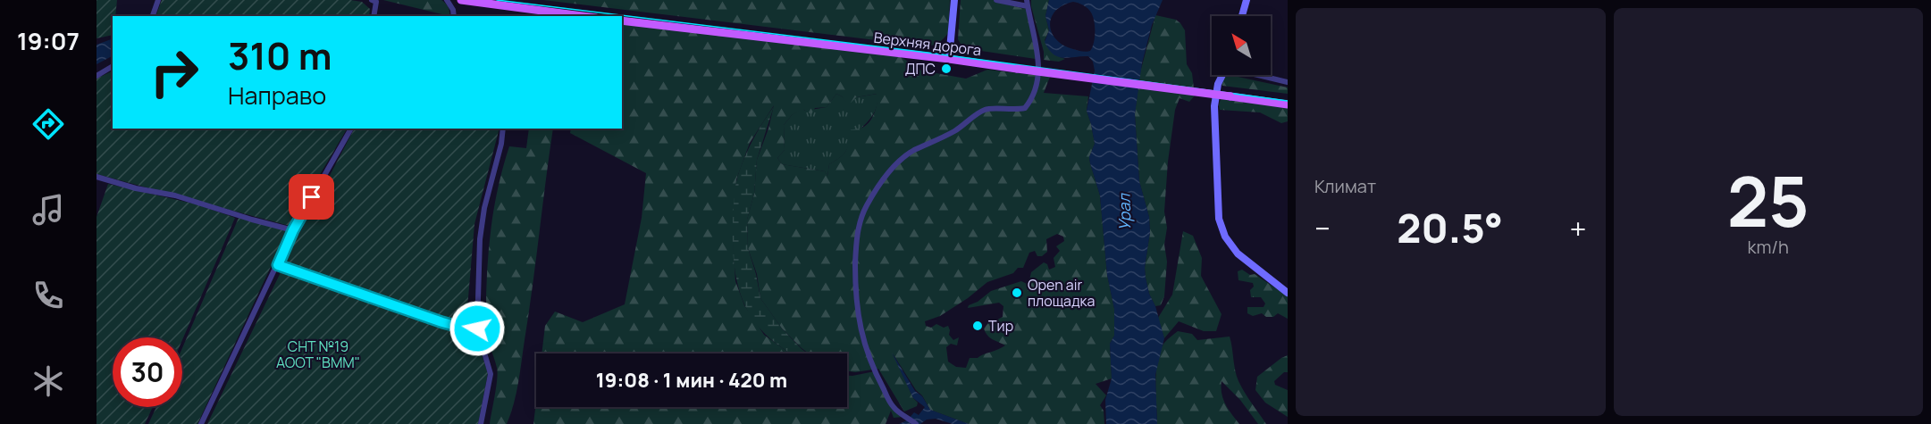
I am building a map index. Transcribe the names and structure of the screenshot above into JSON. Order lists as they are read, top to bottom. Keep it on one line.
{"streets":{"main road":["Верхняя дорога"]},"water":["Урал"],"parks":["СНТ №19 АООТ \"ВММ\""],"places":["ДПС","Open air площадка","Тир"],"north":"top left","page":{"tabs":"19:07","tile":["Климат",["25","km/h"]],"turn":["310 m","Направо"],"heat":["−","20.5°","+"],"limit":"30","trip":"19:08 · 1 мин · 420 m"}}
